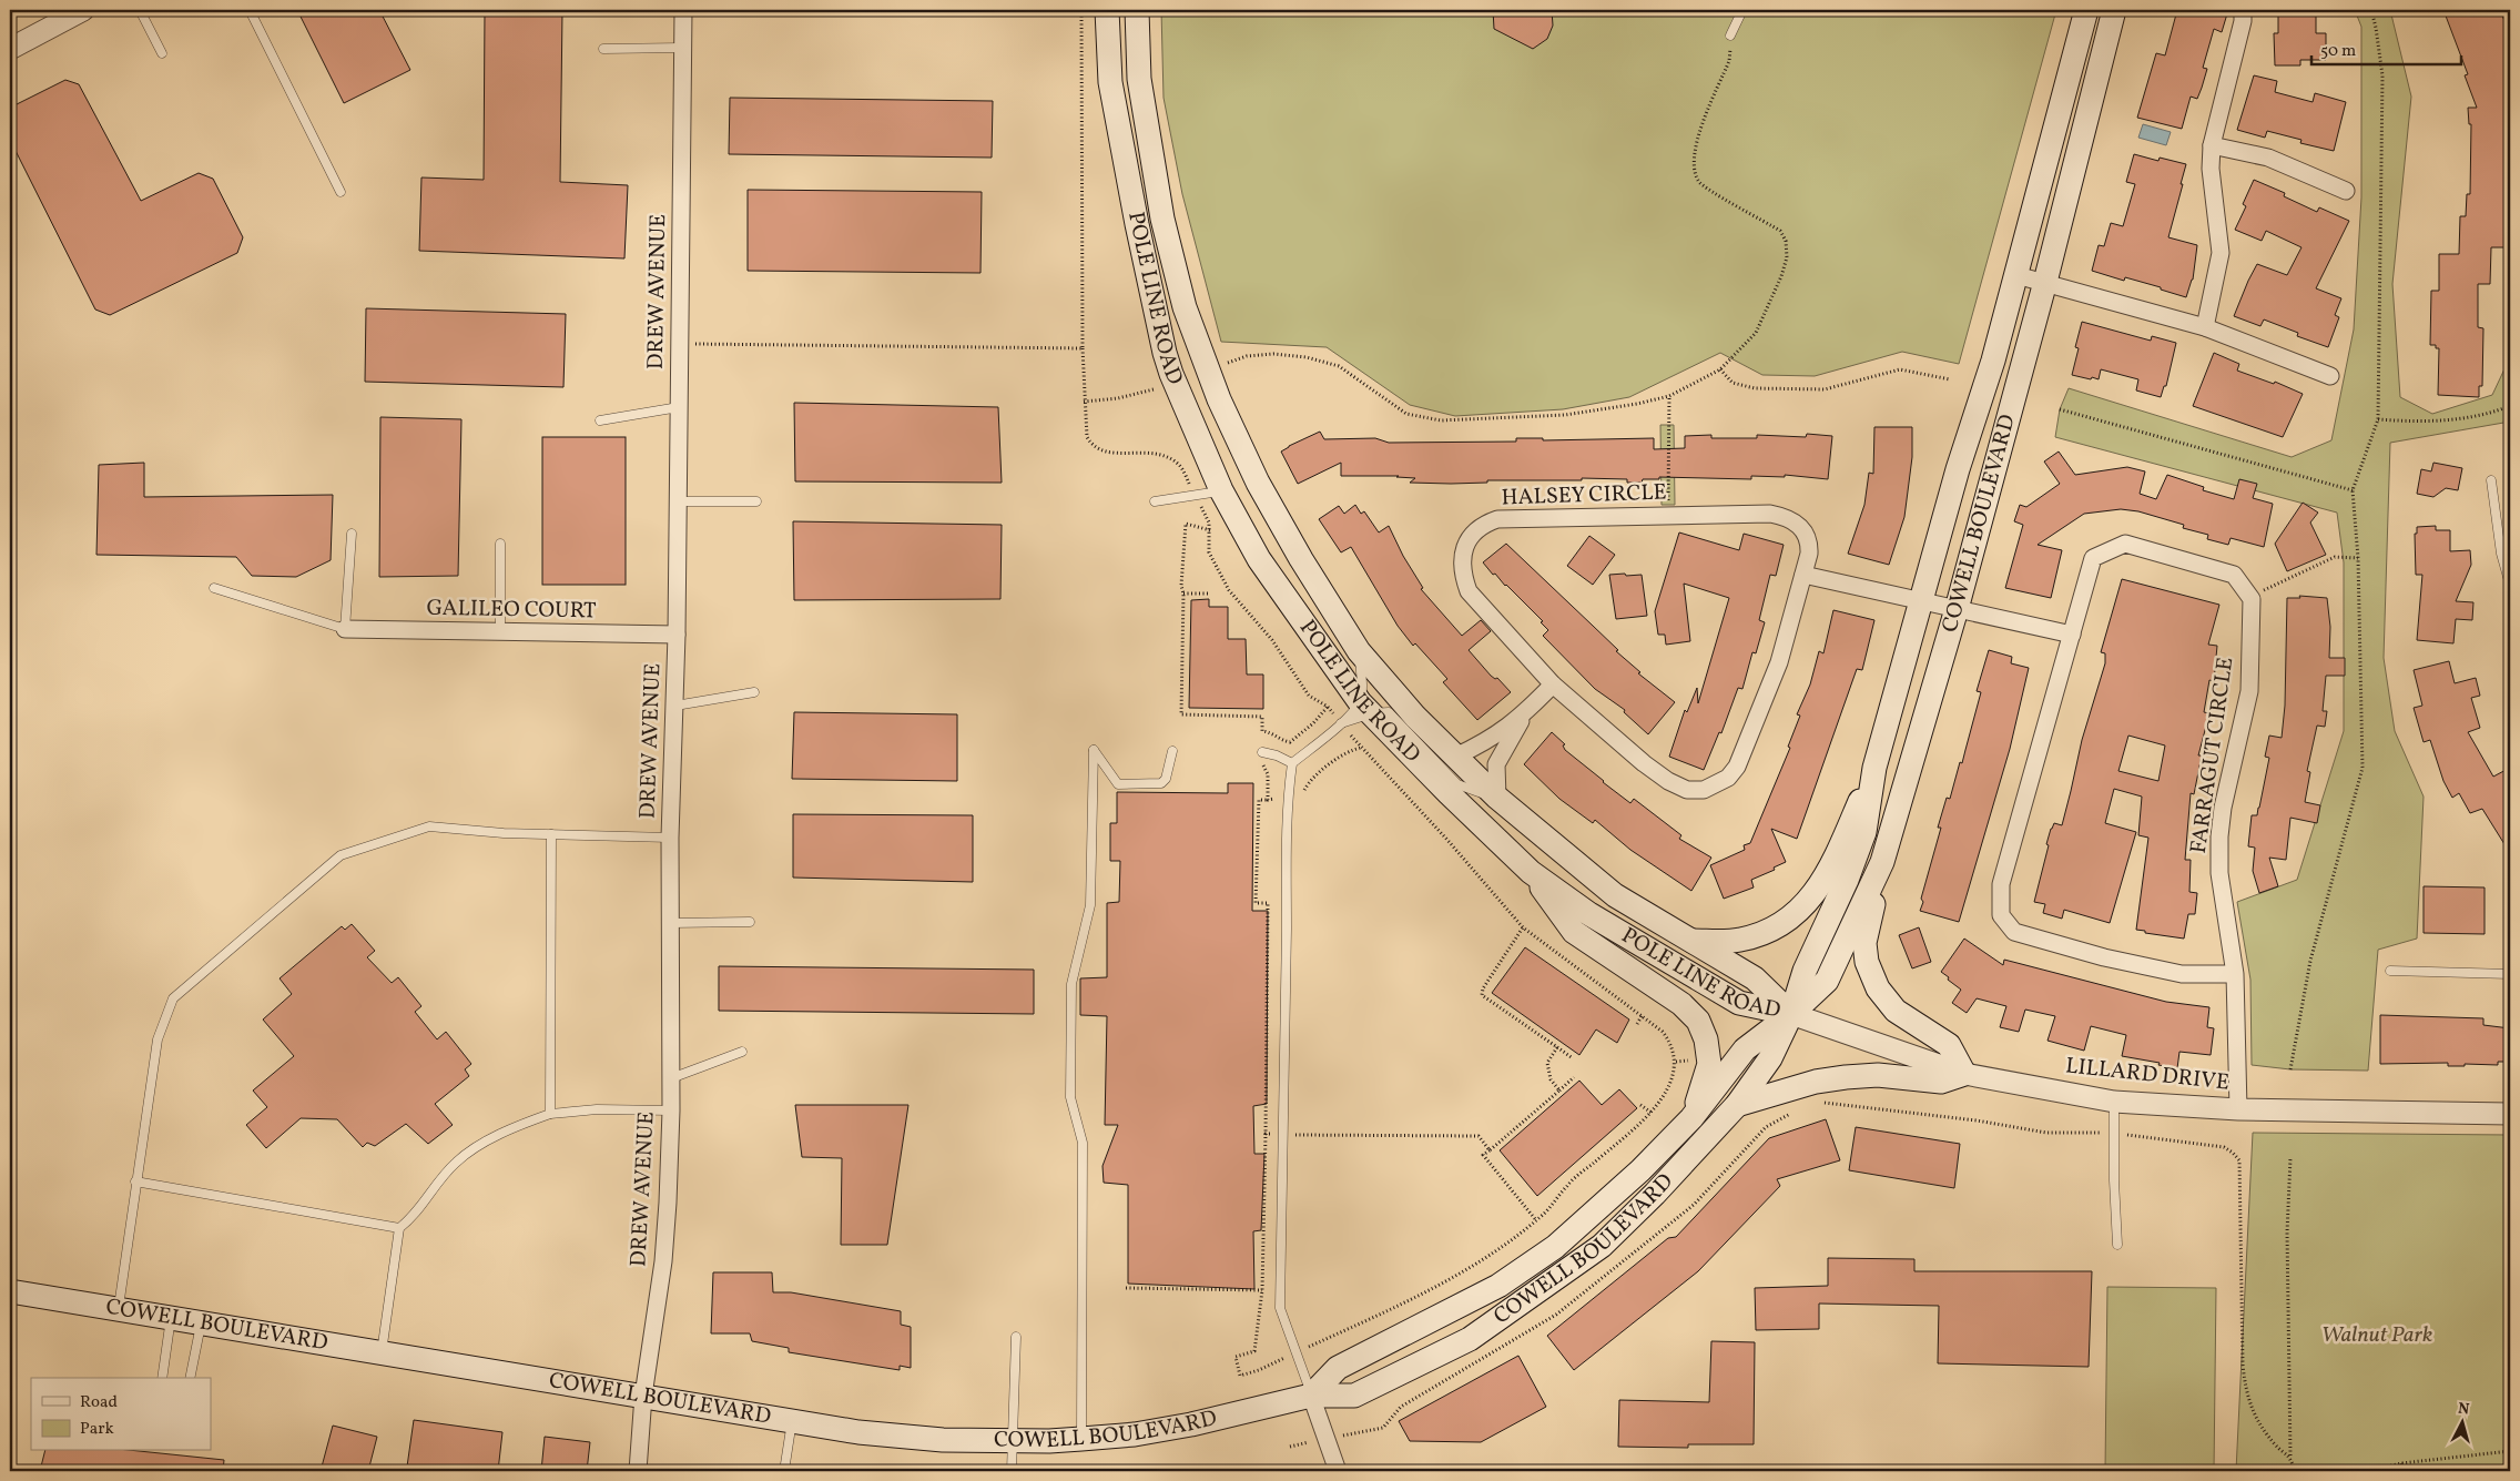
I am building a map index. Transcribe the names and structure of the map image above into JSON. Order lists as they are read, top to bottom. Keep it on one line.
{"streets":{"main road":["POLE LINE ROAD","COWELL BOULEVARD"],"street":["DREW AVENUE","HALSEY CIRCLE","GALILEO COURT","FARRAGUT CIRCLE","LILLARD DRIVE"]},"crossings":[["DREW AVENUE","COWELL BOULEVARD"],["DREW AVENUE","GALILEO COURT"],["POLE LINE ROAD","COWELL BOULEVARD"],["POLE LINE ROAD","LILLARD DRIVE"],["COWELL BOULEVARD","LILLARD DRIVE"],["FARRAGUT CIRCLE","LILLARD DRIVE"]],"parks":["Walnut Park"],"legend":["Road","Park"],"scale_bar":"50 m","north":"top"}
